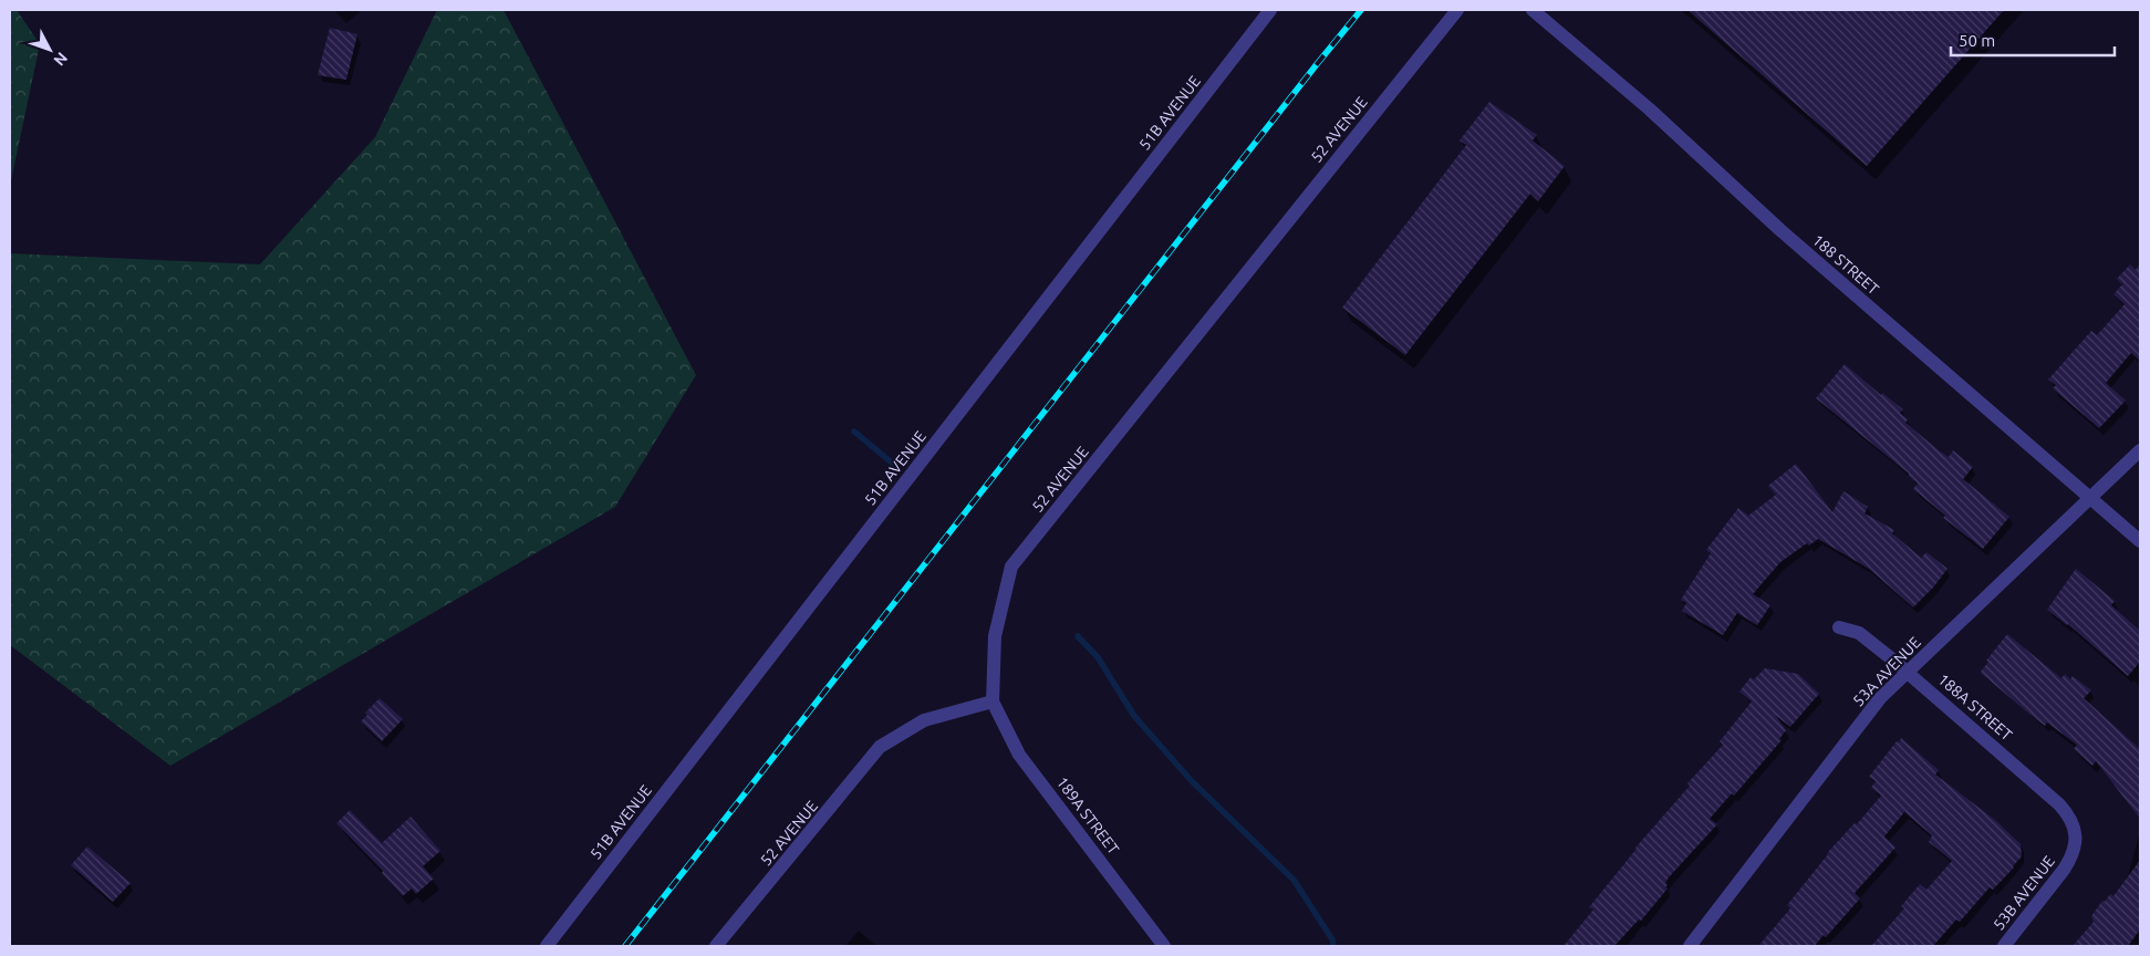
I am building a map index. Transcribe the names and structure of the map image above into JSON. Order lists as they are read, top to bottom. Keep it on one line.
{"streets":{"street":["51B AVENUE","52 AVENUE","188 STREET","53A AVENUE","188A STREET","189A STREET","53B AVENUE"]},"crossings":[["52 AVENUE","189A STREET"],["188 STREET","53A AVENUE"],["53A AVENUE","188A STREET"],["188A STREET","53B AVENUE"]],"scale_bar":"50 m","north":"bottom right"}
